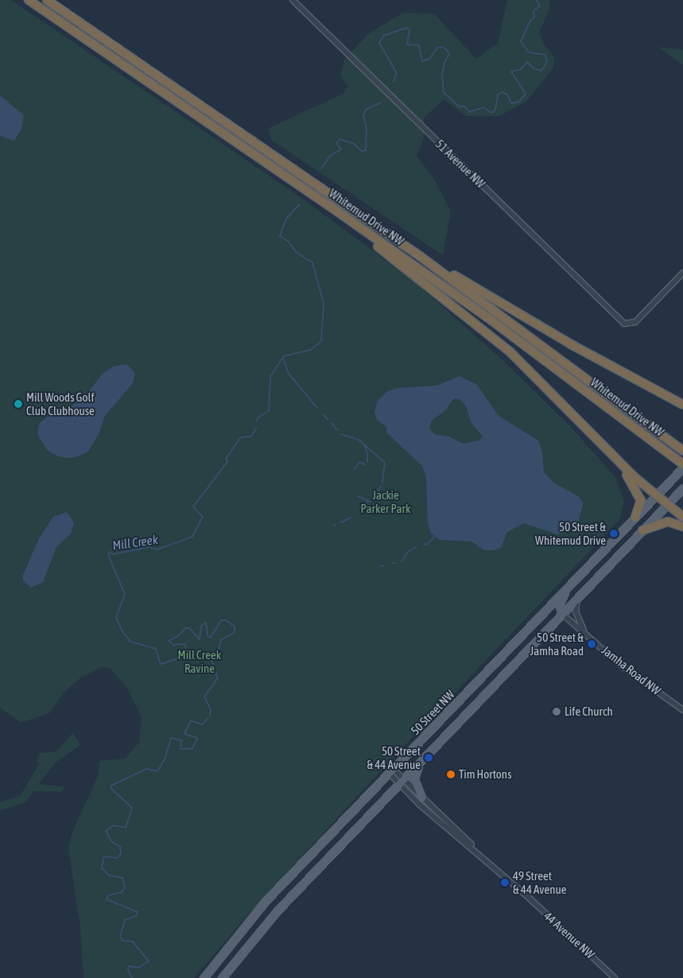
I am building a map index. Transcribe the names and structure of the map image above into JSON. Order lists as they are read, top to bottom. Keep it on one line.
{"streets":{"highway":["Whitemud Drive NW"],"main road":["50 Street NW"],"street":["51 Avenue NW","Jamha Road NW","44 Avenue NW"]},"crossings":[["Whitemud Drive NW","50 Street NW"],["50 Street NW","44 Avenue NW"]],"water":["Mill Creek"],"parks":["Jackie Parker Park","Mill Creek Ravine"],"places":["Mill Woods Golf Club Clubhouse","50 Street & Whitemud Drive","50 Street & Jamha Road","Life Church","50 Street & 44 Avenue","Tim Hortons","49 Street & 44 Avenue"]}
